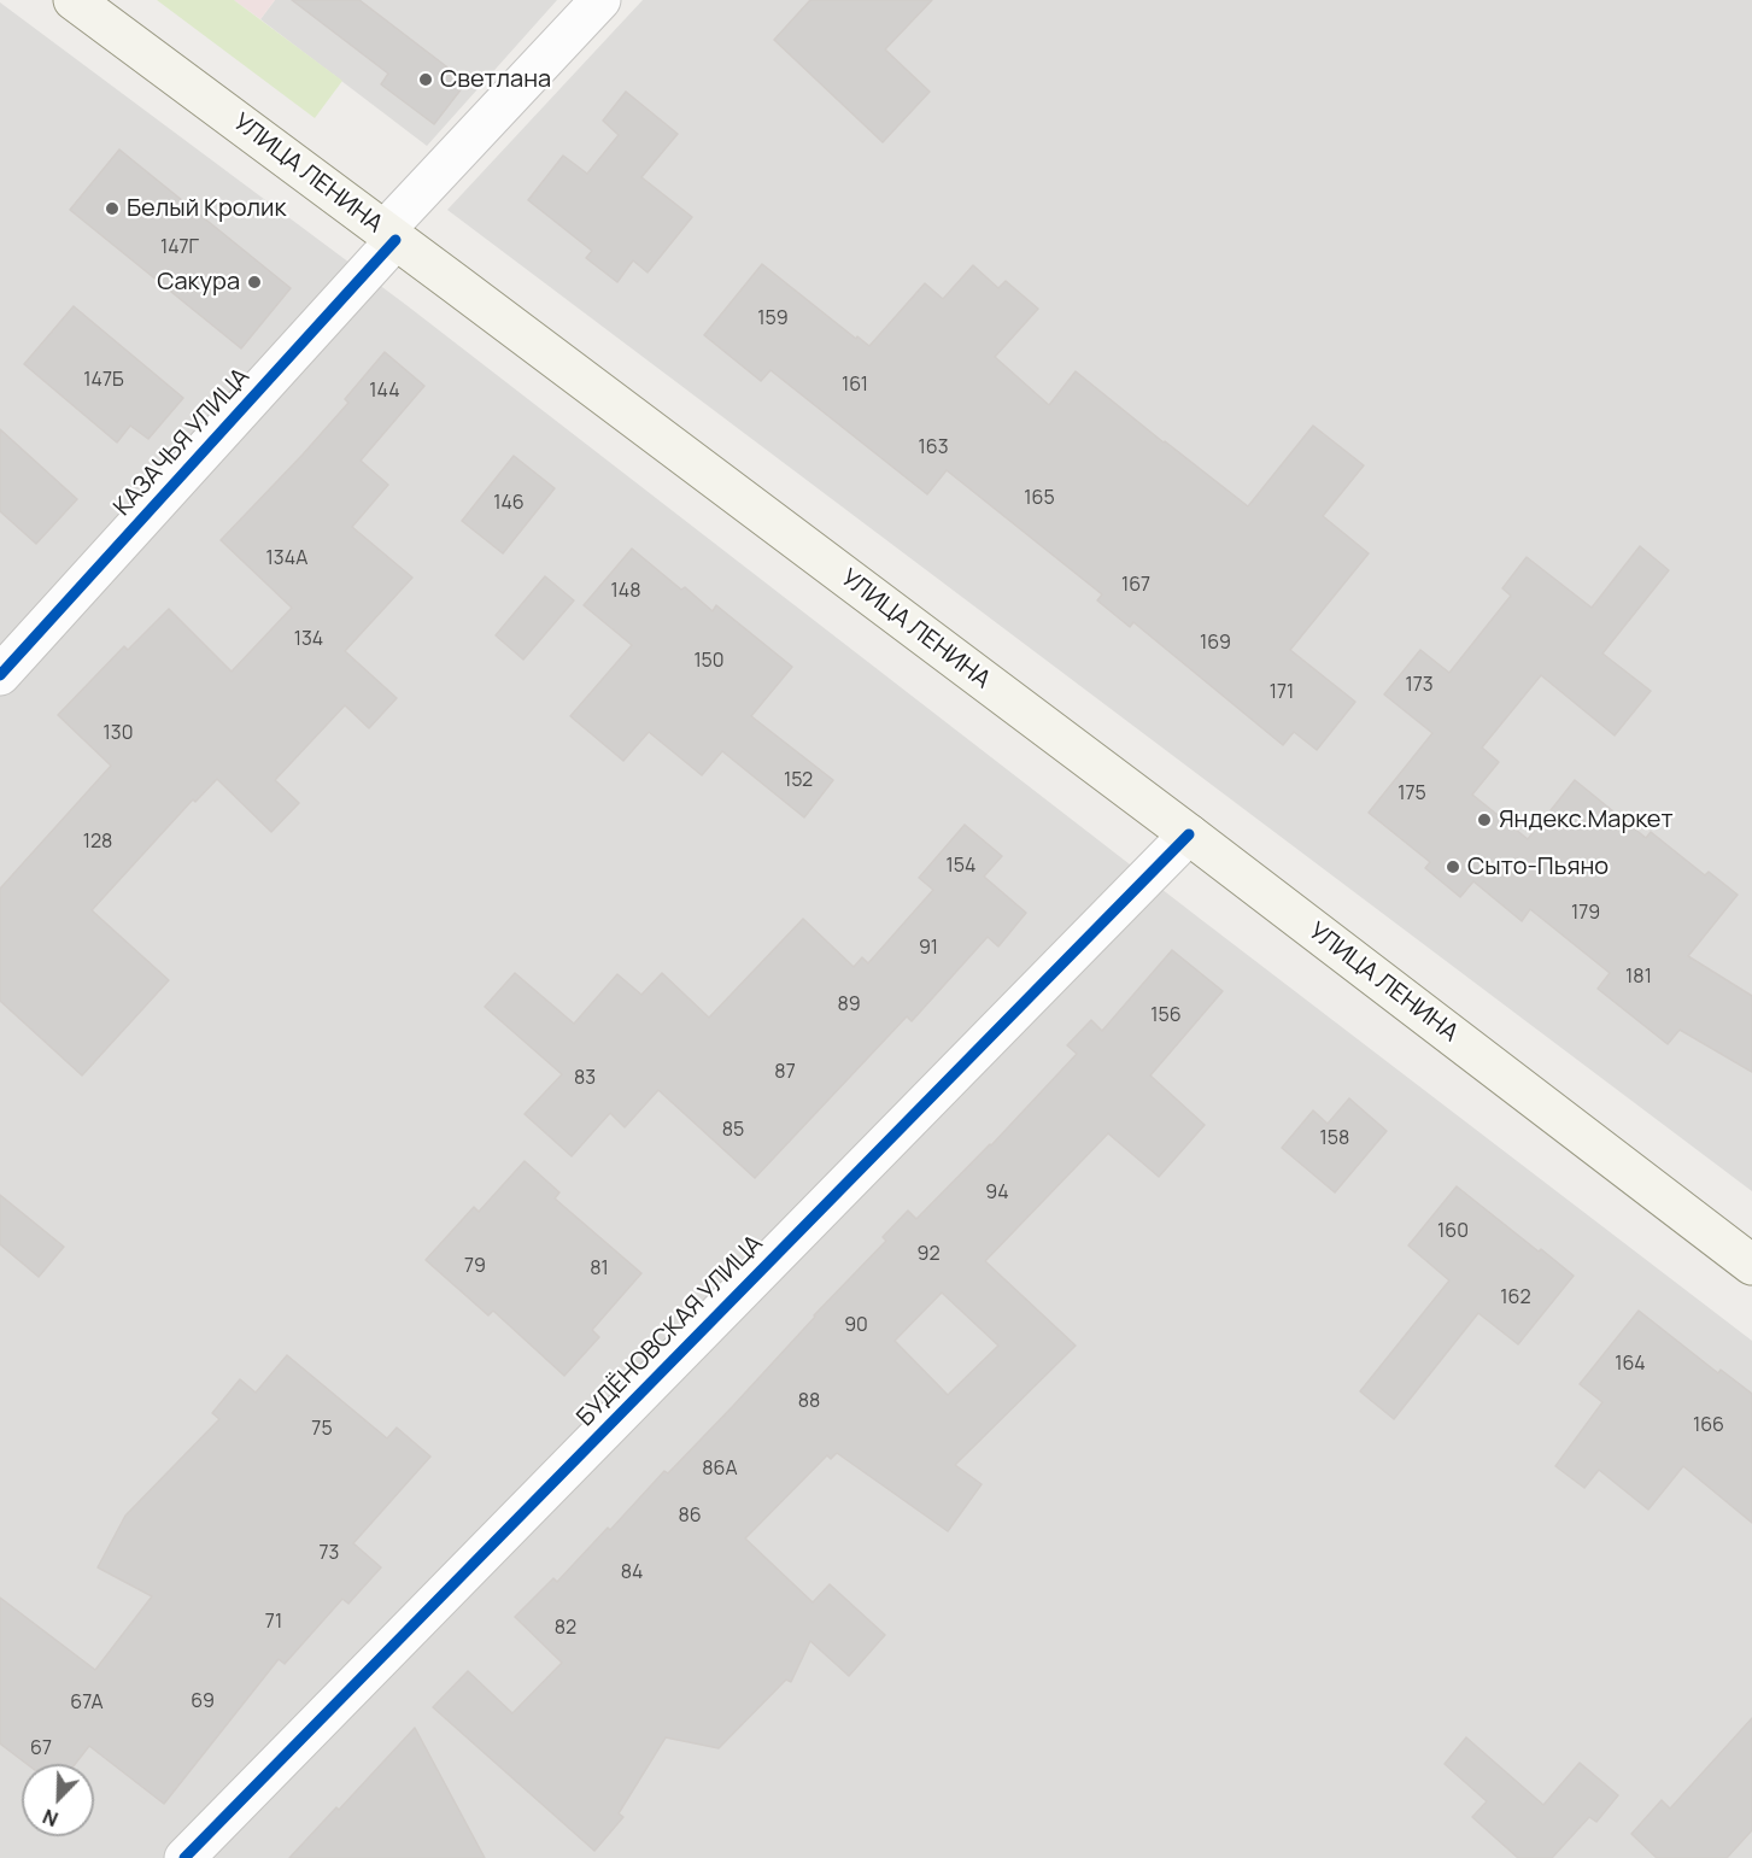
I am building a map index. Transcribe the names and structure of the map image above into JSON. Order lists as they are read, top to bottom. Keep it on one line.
{"streets":{"main road":["УЛИЦА ЛЕНИНА"],"street":["КАЗАЧЬЯ УЛИЦА","БУДЁНОВСКАЯ УЛИЦА"]},"crossings":[["УЛИЦА ЛЕНИНА","КАЗАЧЬЯ УЛИЦА"],["УЛИЦА ЛЕНИНА","БУДЁНОВСКАЯ УЛИЦА"]],"places":["Светлана","Белый Кролик","Сакура","Яндекс.Маркет","Сыто-Пьяно"],"house_numbers":["147Г","159","147Б","161","144","163","165","146","134А","167","148","134","169","150","173","171","130","152","175","128","154","179","91","181","89","156","87","83","85","158","94","160","92","79","81","162","90","164","88","166","75","86А","86","73","84","71","82","69","67А","67"],"north":"bottom left"}
